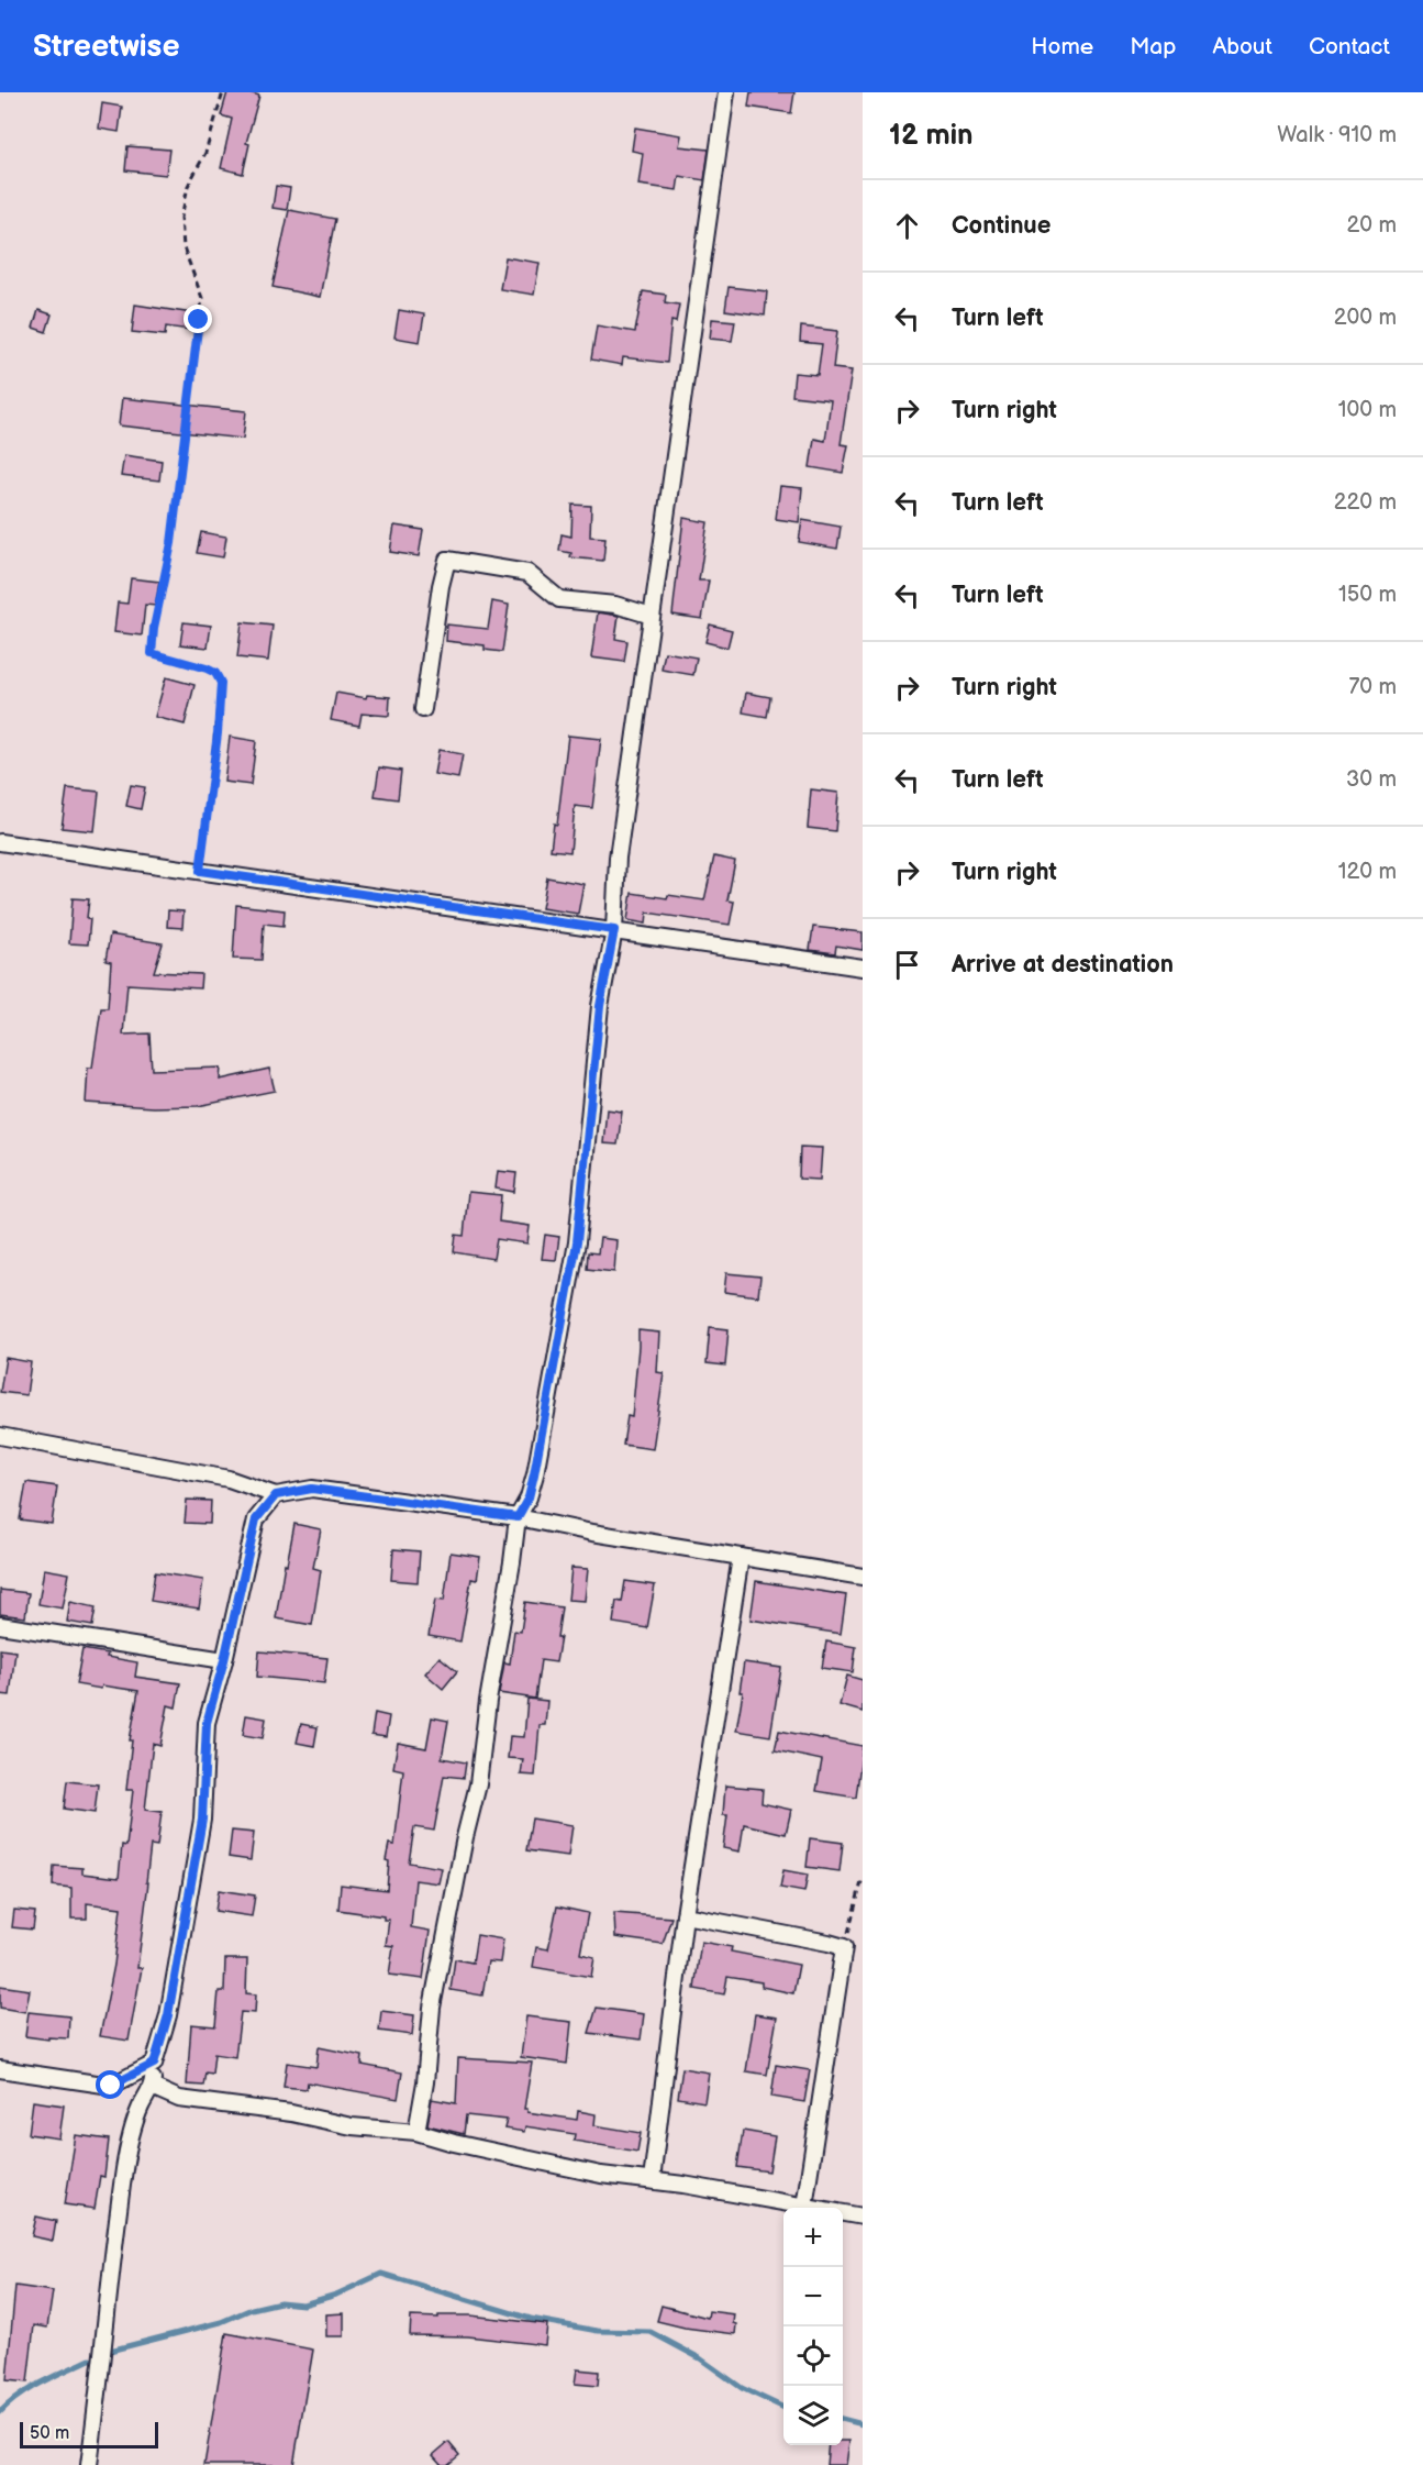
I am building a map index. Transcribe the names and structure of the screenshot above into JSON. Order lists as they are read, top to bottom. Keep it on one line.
{"scale_bar":"50 m","page":{"header":"Streetwise","nav":["Home","Map","About","Contact"],"heading":["12 min","Walk · 910 m"],"list":[["Continue","20 m"],["Turn left","200 m"],["Turn right","100 m"],["Turn left","220 m"],["Turn left","150 m"],["Turn right","70 m"],["Turn left","30 m"],["Turn right","120 m"],"Arrive at destination"],"map_buttons":["+","−"],"scale":"50 m"}}
